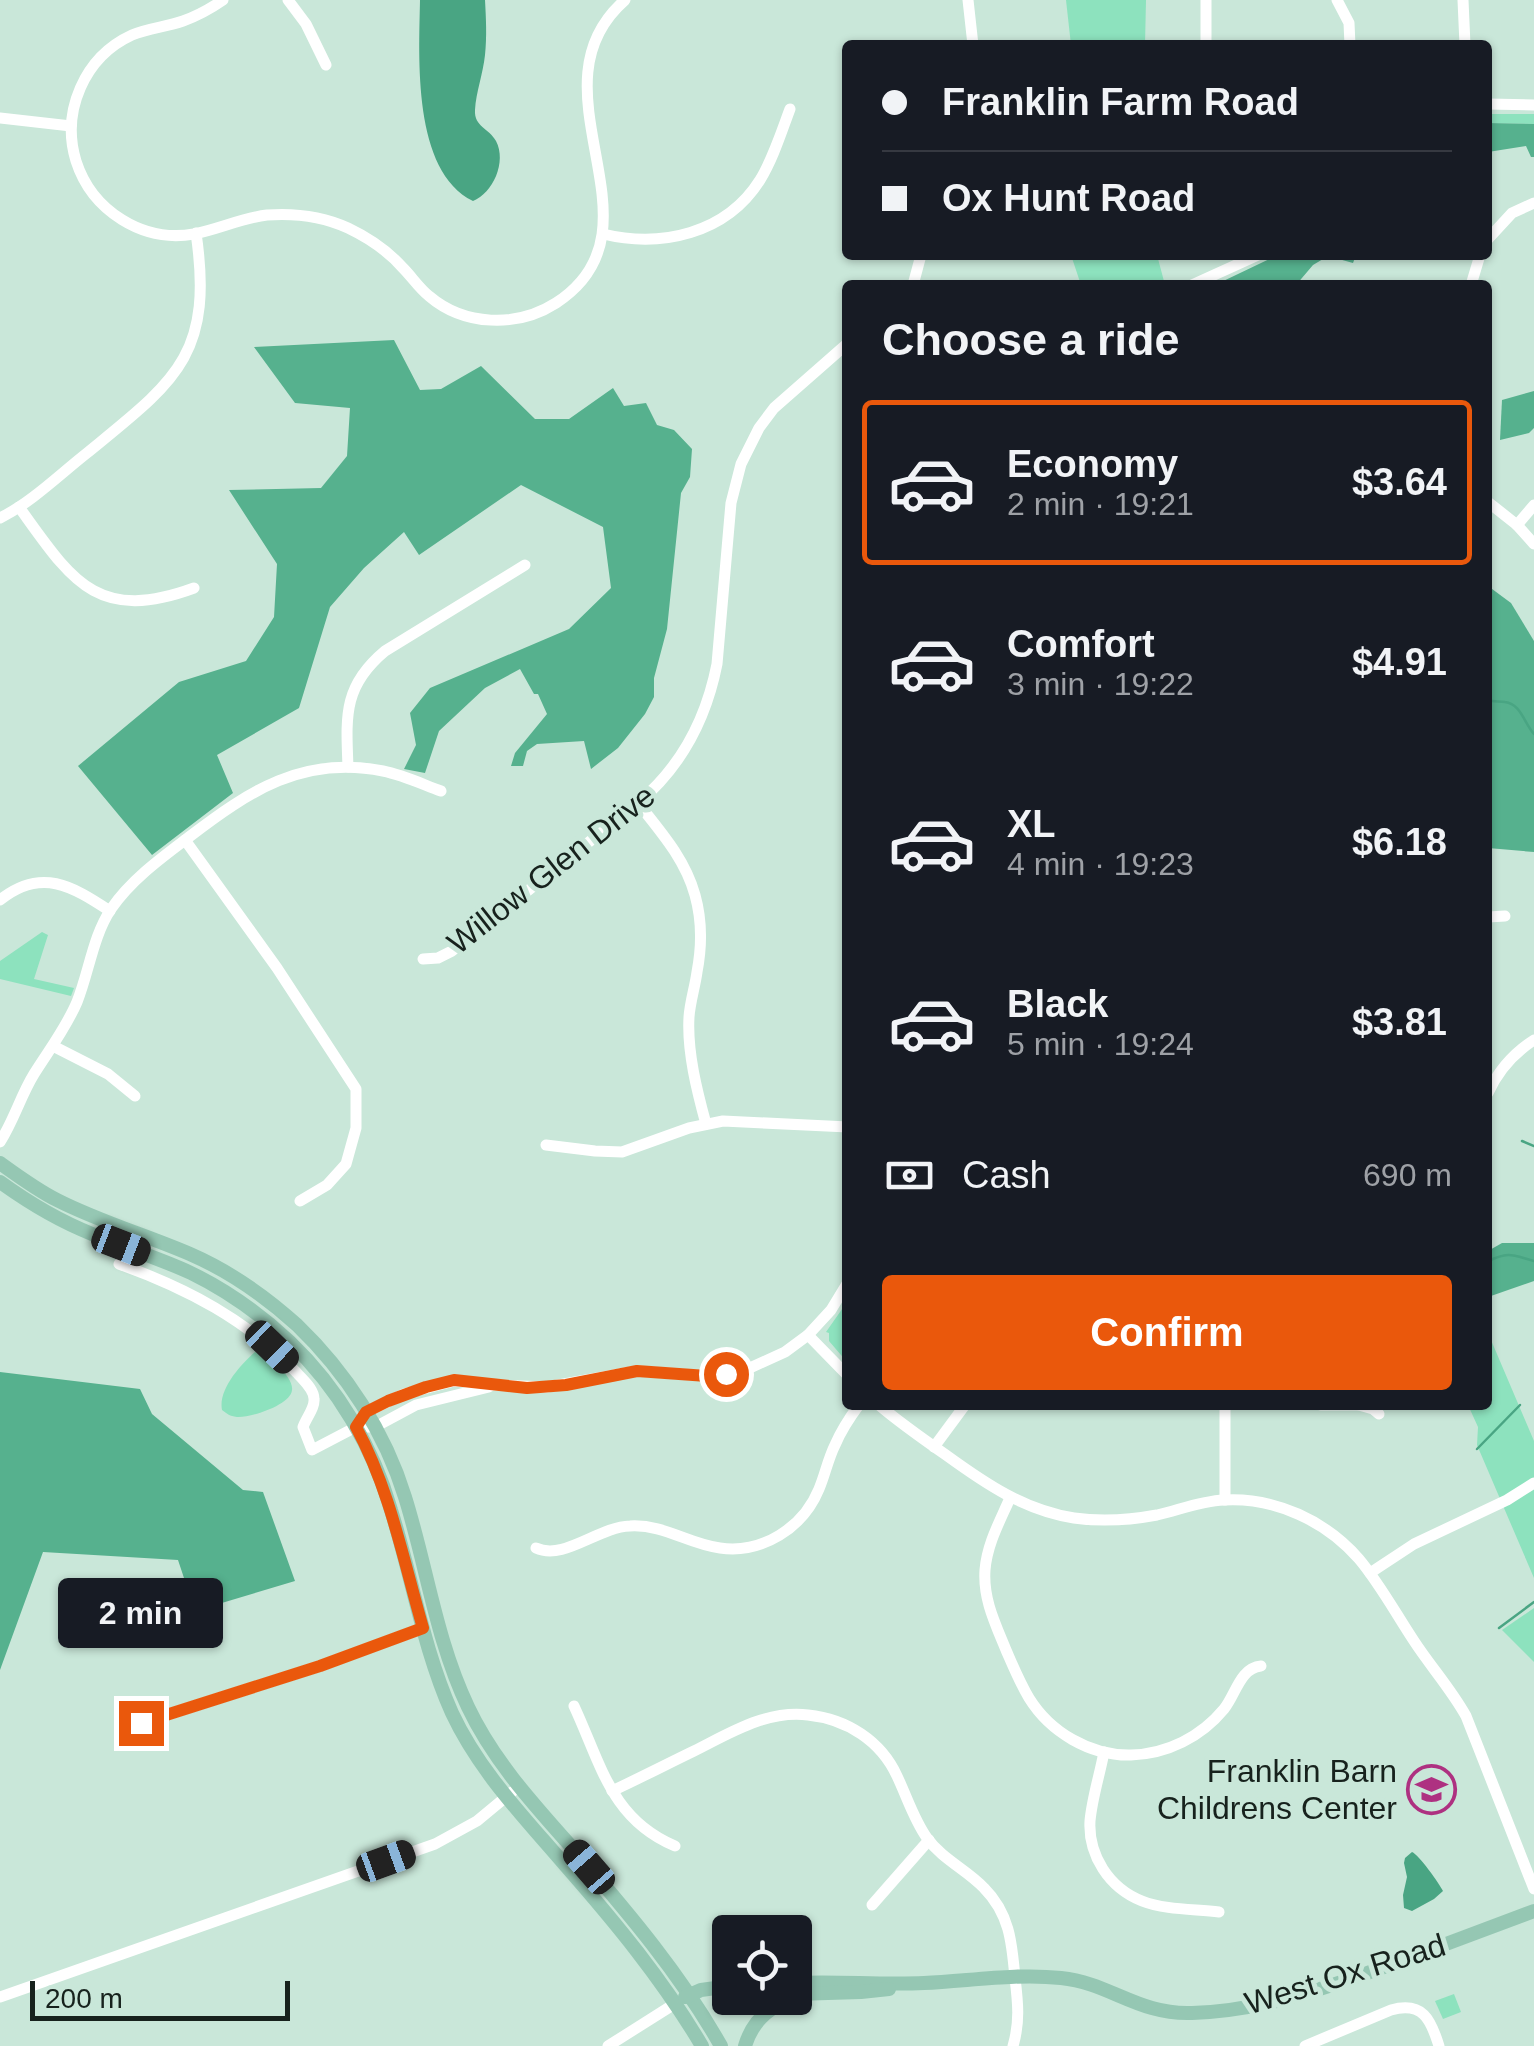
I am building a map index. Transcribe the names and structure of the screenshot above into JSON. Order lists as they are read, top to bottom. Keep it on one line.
{"streets":{"main road":["West Ox Road"],"street":["Willow Glen Drive"]},"places":{"school or university":["Franklin Barn Childrens Center"]},"scale_bar":"200 m","page":{"banner":["Franklin Farm Road","Ox Hunt Road"],"heading":"Choose a ride","list":[{"name":"Economy","note":"2 min · 19:21","value":"$3.64"},{"name":"Comfort","note":"3 min · 19:22","value":"$4.91"},{"name":"XL","note":"4 min · 19:23","value":"$6.18"},{"name":"Black","note":"5 min · 19:24","value":"$3.81"}],"pay":["Cash","690 m"],"buttons":"Confirm","bubble":"2 min","scale":"200 m"}}
